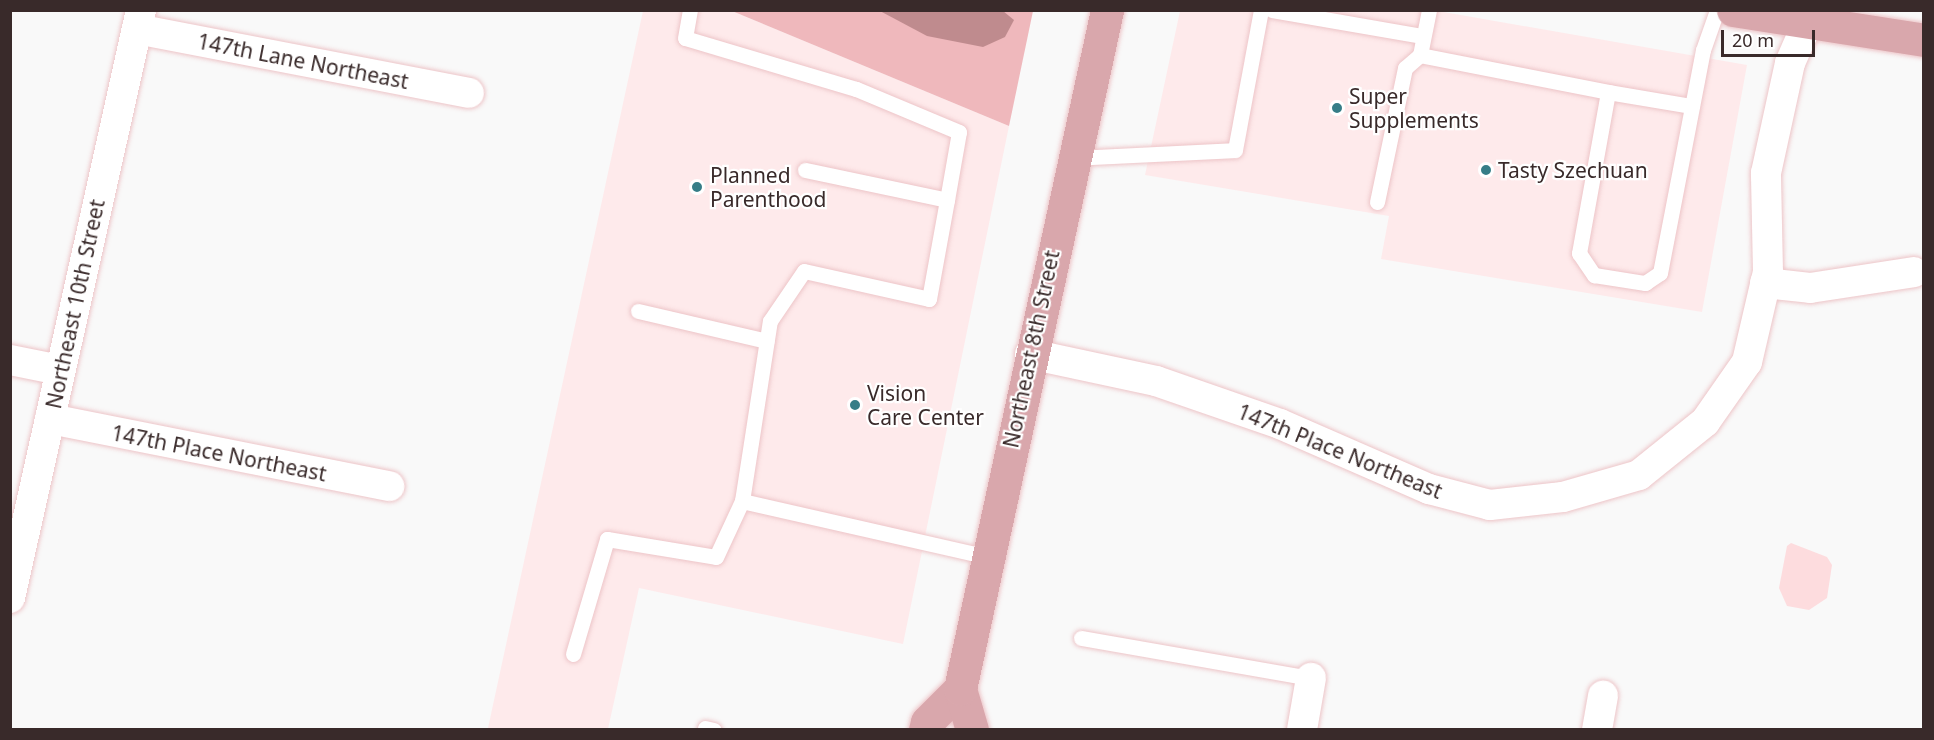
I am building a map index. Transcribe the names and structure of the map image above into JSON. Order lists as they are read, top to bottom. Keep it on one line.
{"streets":{"main road":["Northeast 8th Street"],"street":["147th Lane Northeast","Northeast 10th Street","147th Place Northeast"]},"crossings":[["147th Lane Northeast","Northeast 10th Street"],["Northeast 10th Street","147th Place Northeast"],["Northeast 8th Street","147th Place Northeast"]],"places":["Super Supplements","Tasty Szechuan","Planned Parenthood","Vision Care Center"],"scale_bar":"20 m"}
